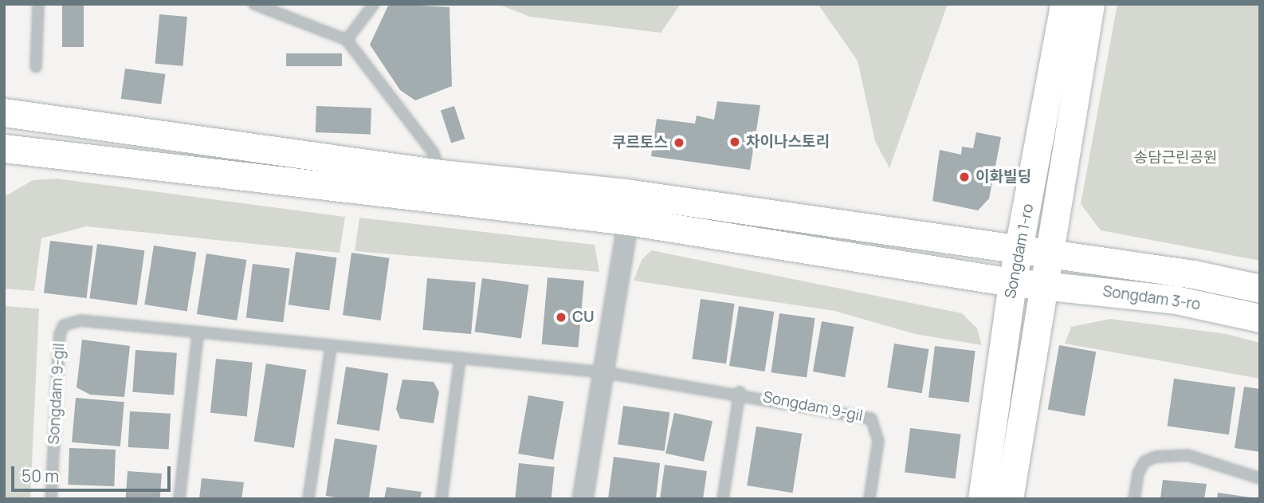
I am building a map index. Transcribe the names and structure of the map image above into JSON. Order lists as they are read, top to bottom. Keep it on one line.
{"streets":{"main road":["Songdam 1-ro","Songdam 3-ro"],"lane":["Songdam 9-gil"]},"crossings":[["Songdam 1-ro","Songdam 3-ro"]],"parks":["송담근린공원"],"places":["차이나스토리","쿠르토스","이화빌딩","CU"],"scale_bar":"50 m"}
